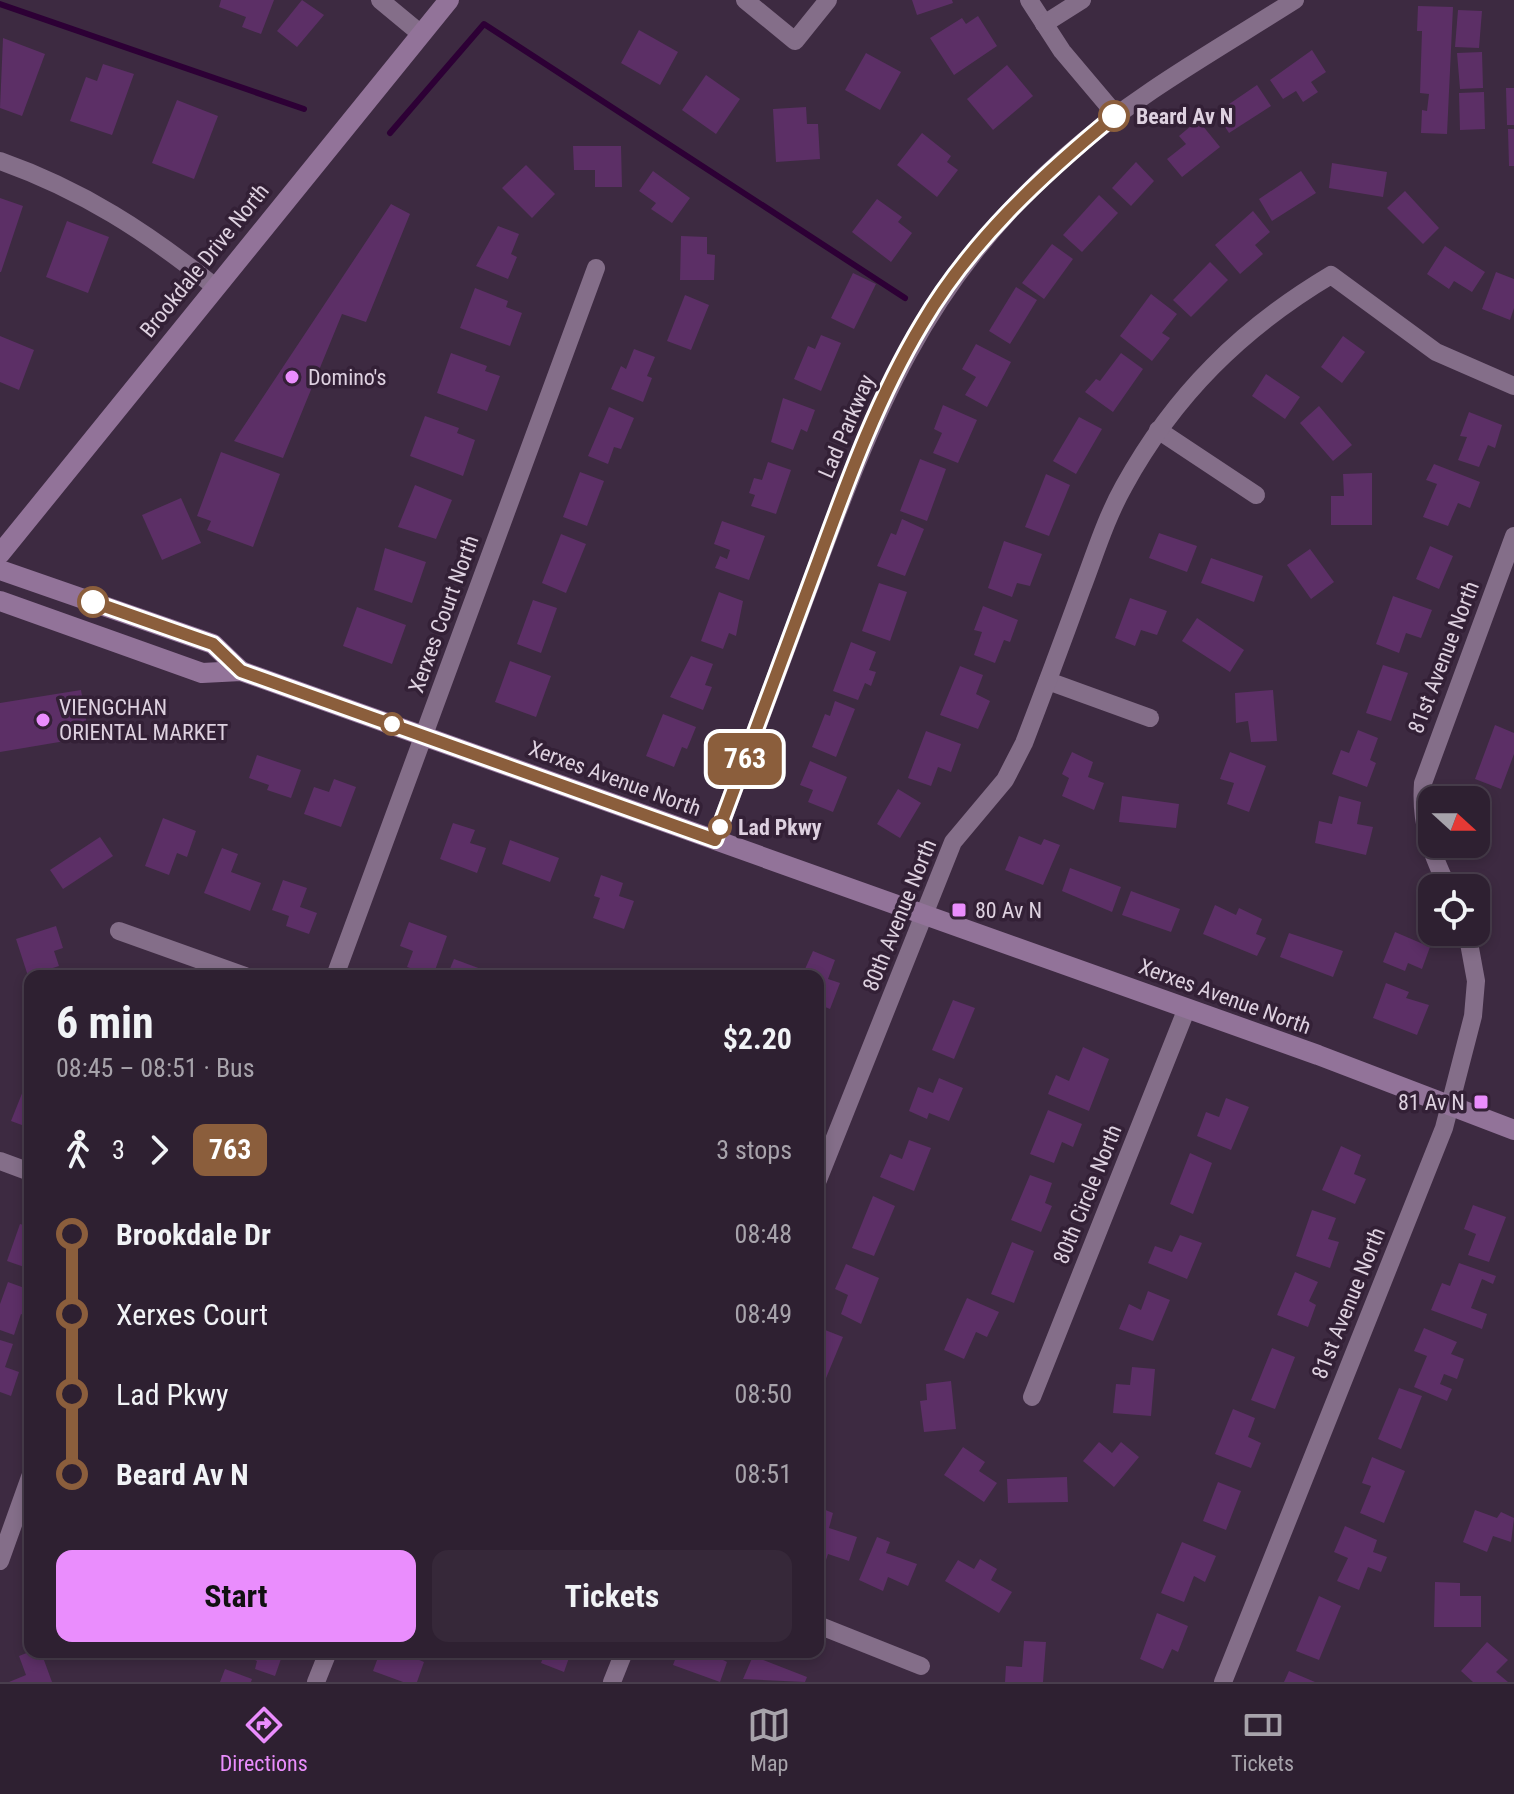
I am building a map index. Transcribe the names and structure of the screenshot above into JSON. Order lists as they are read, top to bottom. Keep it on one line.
{"streets":{"street":["Brookdale Drive North","Lad Parkway","Xerxes Court North","81st Avenue North","Xerxes Avenue North","80th Avenue North","80th Circle North"]},"crossings":[["Lad Parkway","Xerxes Avenue North"],["Xerxes Court North","Xerxes Avenue North"],["81st Avenue North","Xerxes Avenue North"],["Xerxes Avenue North","80th Avenue North"],["Xerxes Avenue North","80th Circle North"]],"places":{"other":["Beard Av N","Domino's","VIENGCHAN ORIENTAL MARKET","Lad Pkwy"],"transit":["80 Av N","81 Av N"]},"lines":["bus line 763"],"north":"right","page":{"on_map":"763","heading":["6 min","08:45 – 08:51 · Bus","$2.20"],"legs":["3","763","3 stops"],"list":[{"name":"Brookdale Dr","value":"08:48"},{"name":"Xerxes Court","value":"08:49"},{"name":"Lad Pkwy","value":"08:50"},{"name":"Beard Av N","value":"08:51"}],"buttons":["Start","Tickets"],"tabs":["Directions","Map","Tickets"]}}
